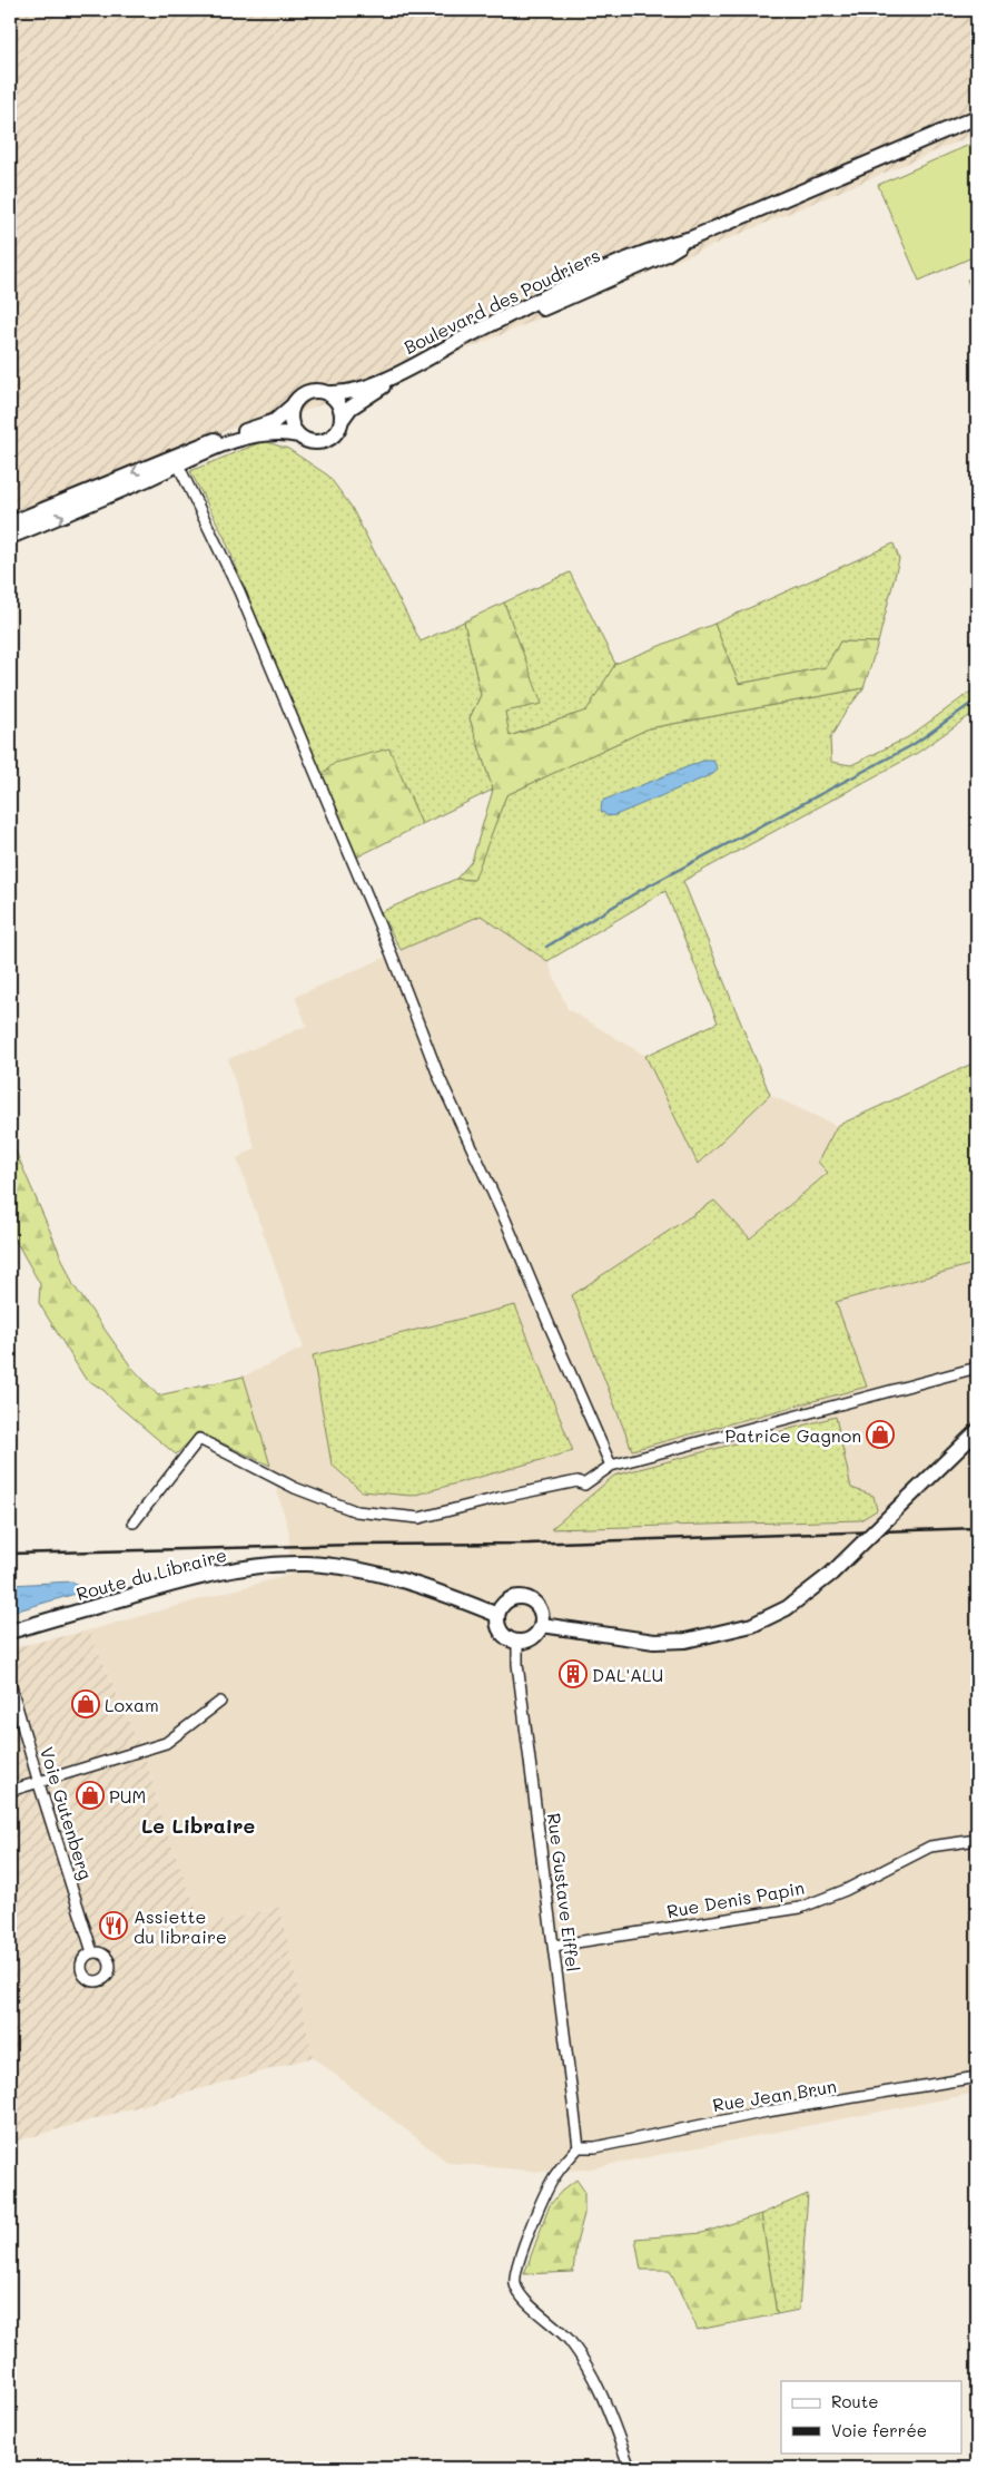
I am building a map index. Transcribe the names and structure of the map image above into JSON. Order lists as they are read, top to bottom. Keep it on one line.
{"streets":{"main road":["Boulevard des Poudriers","Route du Libraire"],"street":["Voie Gutenberg","Rue Gustave Eiffel","Rue Denis Papin","Rue Jean Brun"]},"crossings":[["Route du Libraire","Rue Gustave Eiffel"],["Rue Gustave Eiffel","Rue Denis Papin"],["Rue Gustave Eiffel","Rue Jean Brun"]],"districts":["Le Libraire"],"places":{"shop":["Patrice Gagnon","Loxam","PUM"],"building":["DAL'ALU"],"restaurant":["Assiette du libraire"]},"legend":["Route","Voie ferrée"]}
